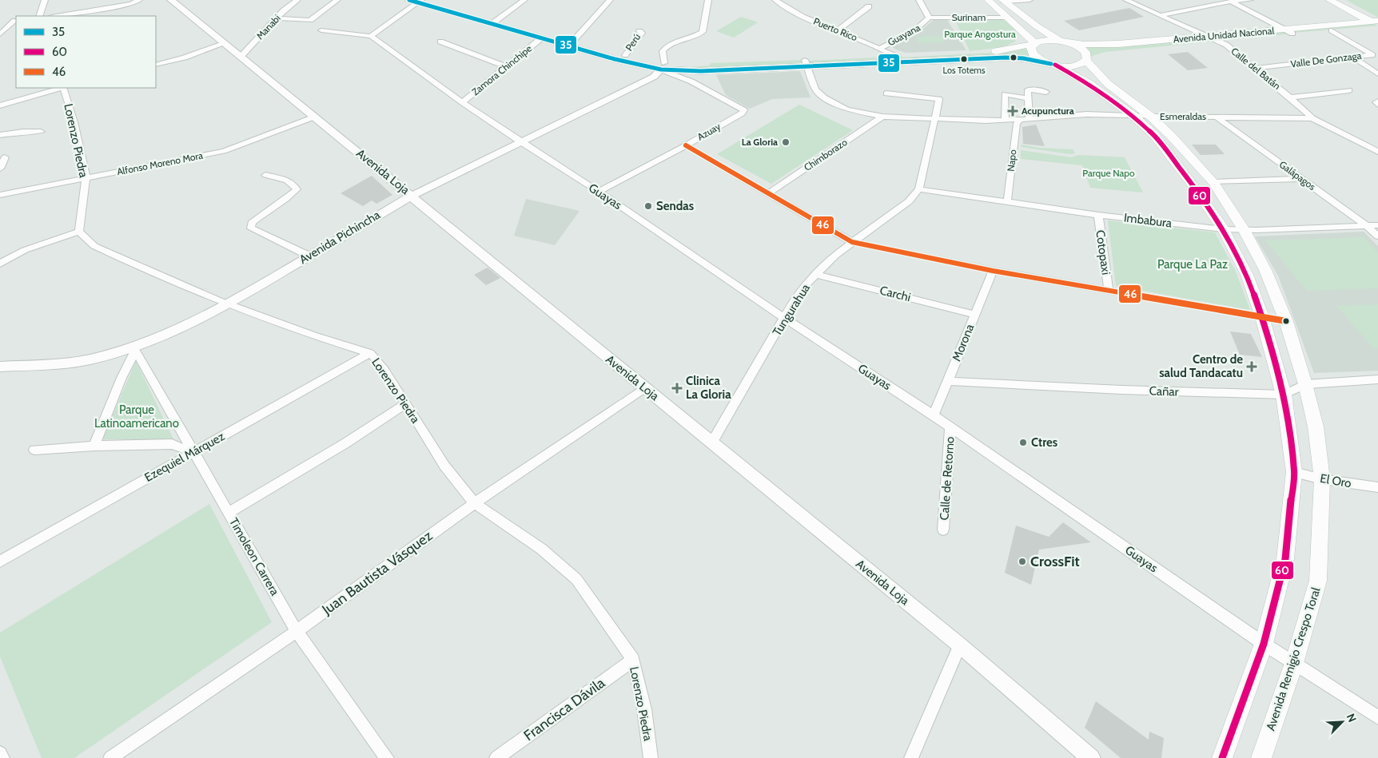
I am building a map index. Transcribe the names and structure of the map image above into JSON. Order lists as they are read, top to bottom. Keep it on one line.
{"streets":{"main road":["Avenida Unidad Nacional","Avenida Remigio Crespo Toral"],"street":["Surinam","Manabi","Puerto Rico","Guayana","Perú","Valle De Gonzaga","Calle del Batán","Zamora Chinchipe","Esmeraldas","Azuay","Lorenzo Piedra","Chimborazo","Napo","Alfonso Moreno Mora","Avenida Loja","Galápagos","Guayas","Imbabura","Avenida Pichincha","Cotopaxi","Carchi","Tungurahua","Morona","Cañar","Ezequiel Márquez","Calle de Retorno","El Oro","Timoleon Carrera","Juan Bautista Vásquez","Francisca Dávila"]},"crossings":[["Surinam","Guayana"],["Manabi","Avenida Loja"],["Puerto Rico","Guayana"],["Avenida Unidad Nacional","Valle De Gonzaga"],["Avenida Unidad Nacional","Calle del Batán"],["Avenida Unidad Nacional","Avenida Remigio Crespo Toral"],["Valle De Gonzaga","Calle del Batán"],["Calle del Batán","Esmeraldas"],["Zamora Chinchipe","Guayas"],["Esmeraldas","Chimborazo"],["Esmeraldas","Napo"],["Esmeraldas","Galápagos"],["Esmeraldas","Avenida Remigio Crespo Toral"],["Azuay","Guayas"],["Azuay","Avenida Pichincha"],["Lorenzo Piedra","Alfonso Moreno Mora"],["Lorenzo Piedra","Avenida Pichincha"],["Lorenzo Piedra","Ezequiel Márquez"],["Lorenzo Piedra","Juan Bautista Vásquez"],["Lorenzo Piedra","Francisca Dávila"],["Napo","Imbabura"],["Alfonso Moreno Mora","Avenida Loja"],["Avenida Loja","Avenida Pichincha"],["Avenida Loja","Tungurahua"],["Avenida Loja","Juan Bautista Vásquez"],["Galápagos","Imbabura"],["Guayas","Avenida Pichincha"],["Guayas","Tungurahua"],["Guayas","Morona"],["Guayas","Calle de Retorno"],["Guayas","Avenida Remigio Crespo Toral"],["Imbabura","Cotopaxi"],["Imbabura","Tungurahua"],["Imbabura","Avenida Remigio Crespo Toral"],["Avenida Pichincha","Timoleon Carrera"],["Carchi","Tungurahua"],["Carchi","Morona"],["Morona","Cañar"],["Cañar","Avenida Remigio Crespo Toral"],["Ezequiel Márquez","Timoleon Carrera"],["El Oro","Avenida Remigio Crespo Toral"],["Timoleon Carrera","Juan Bautista Vásquez"]],"parks":["Parque Angostura","Parque Napo","Parque La Paz","Parque Latinoamericano"],"places":{"other":["Los Totems","La Gloria","Sendas","Ctres","CrossFit"],"health":["Acupunctura","Centro de salud Tandacatu","Clinica La Gloria"]},"lines":["transit line 35","transit line 60","transit line 46"],"legend":["35","60","46"],"north":"top right"}
